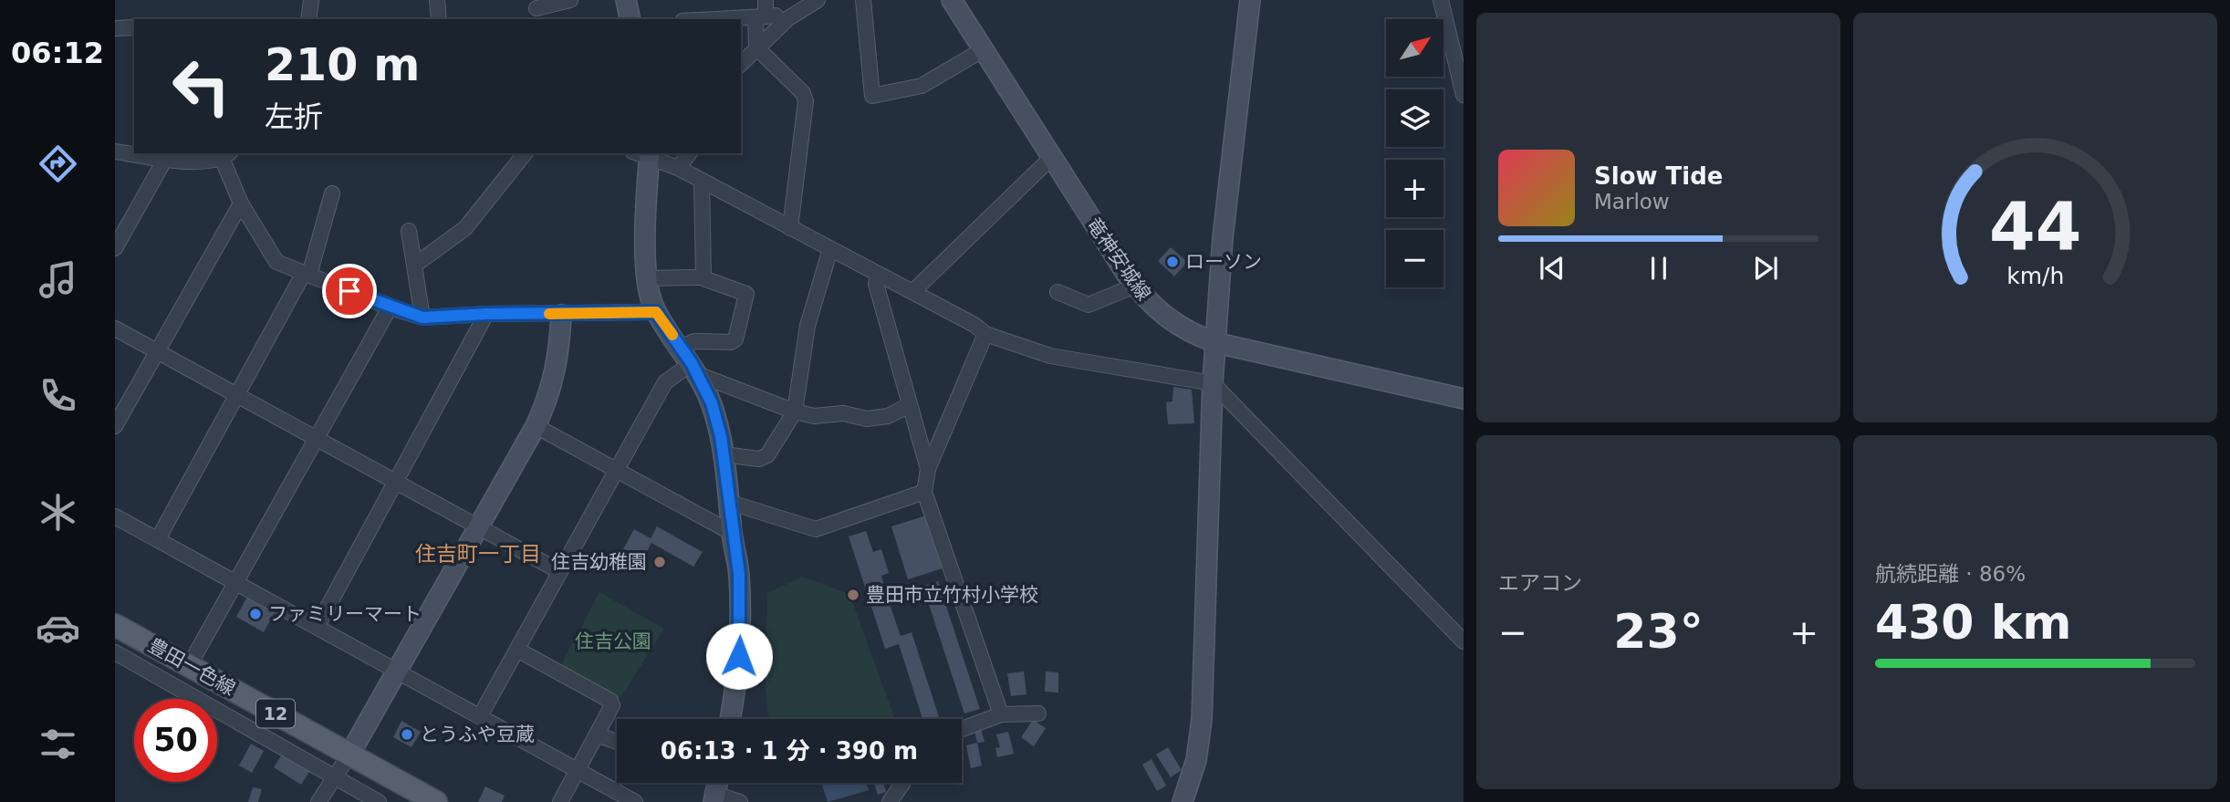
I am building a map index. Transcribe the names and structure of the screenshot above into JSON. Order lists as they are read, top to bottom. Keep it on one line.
{"streets":{"main road":["豊田一色線","12"],"street":["竜神安城線"]},"districts":["住吉町一丁目"],"parks":["住吉公園"],"places":["ローソン","住吉幼稚園","豊田市立竹村小学校","ファミリーマート","とうふや豆蔵"],"north":"top right","page":{"tabs":"06:12","map_buttons":["+","−"],"turn":["210 m","左折"],"song":["Slow Tide","Marlow"],"tile":["エアコン",["航続距離 · 86%","430 km"]],"heat":["−","23°","+"],"limit":"50","trip":"06:13 · 1 分 · 390 m","gauge":["44","km/h"]}}
